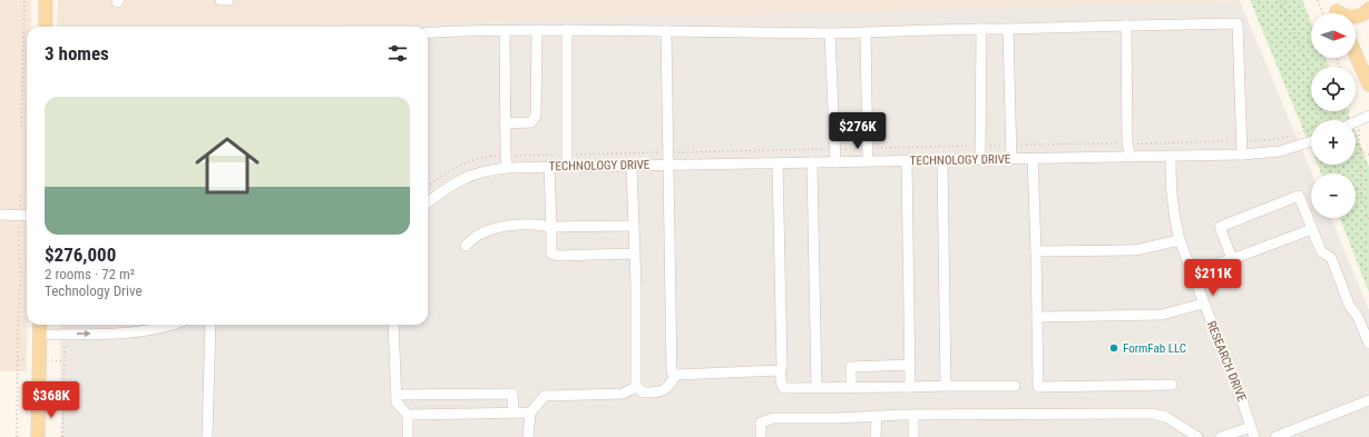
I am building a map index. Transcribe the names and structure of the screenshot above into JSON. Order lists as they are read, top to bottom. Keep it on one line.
{"streets":{"street":["TECHNOLOGY DRIVE","RESEARCH DRIVE"]},"crossings":[["TECHNOLOGY DRIVE","RESEARCH DRIVE"]],"places":["FormFab LLC"],"north":"right","page":{"map_buttons":["+","−"],"heading":"3 homes","list":[{"name":"$276,000","note":"2 rooms · 72 m² · Technology Drive"}],"price":["$276K","$211K","$368K"]}}
